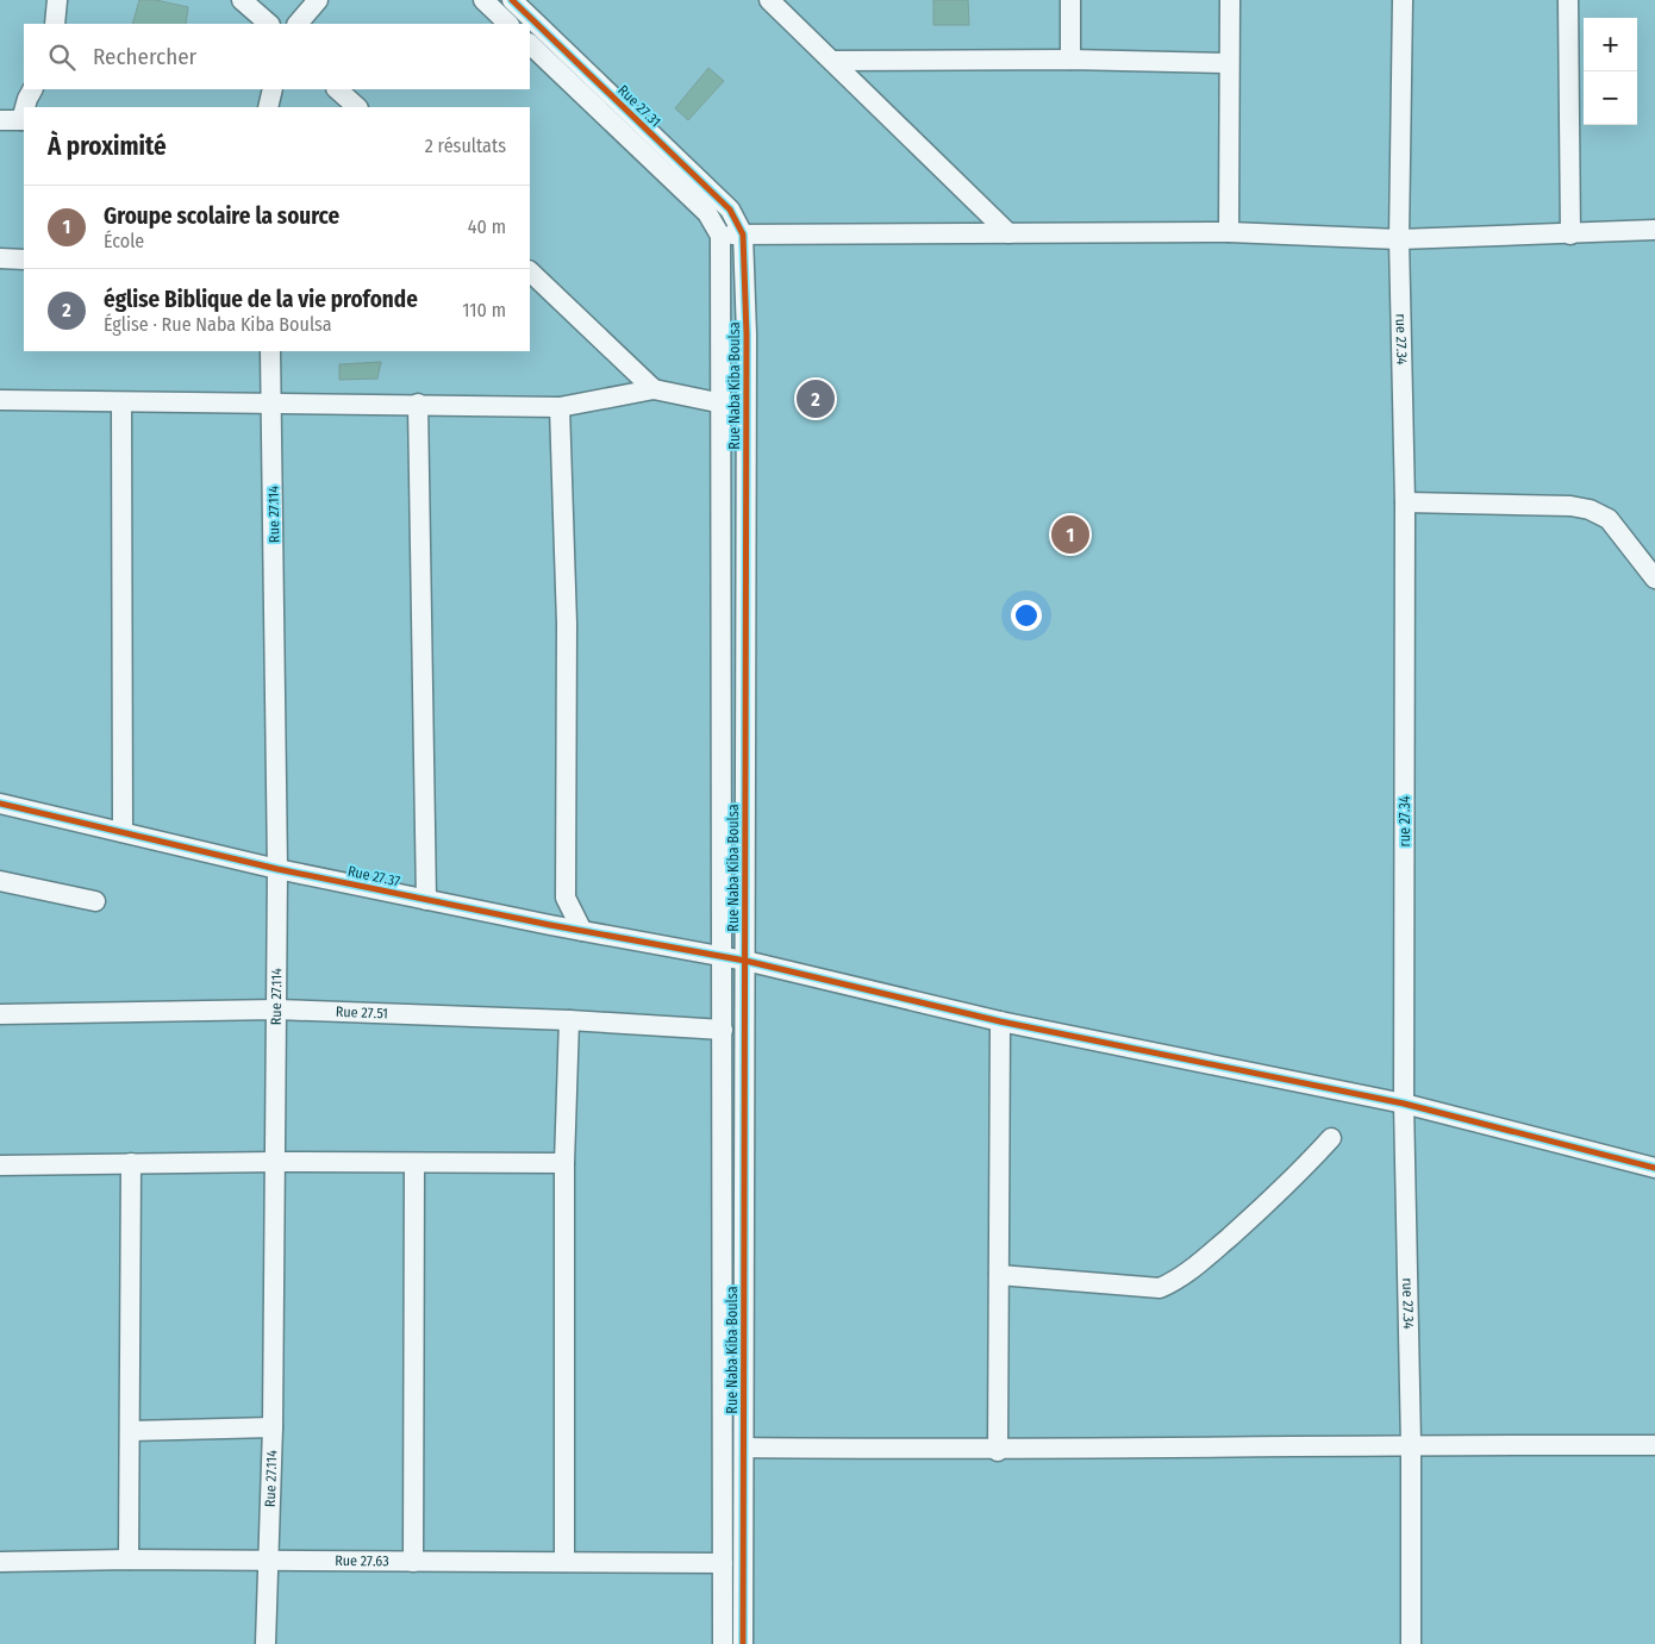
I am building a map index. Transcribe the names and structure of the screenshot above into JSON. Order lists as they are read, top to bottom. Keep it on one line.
{"streets":{"street":["Rue 27.31","rue 27.34","Rue Naba Kiba Boulsa","Rue 27.114","Rue 27.37","Rue 27.51","Rue 27.63"]},"crossings":[["Rue 27.31","Rue Naba Kiba Boulsa"],["rue 27.34","Rue 27.37"],["Rue Naba Kiba Boulsa","Rue 27.37"],["Rue Naba Kiba Boulsa","Rue 27.51"],["Rue Naba Kiba Boulsa","Rue 27.63"],["Rue 27.114","Rue 27.37"],["Rue 27.114","Rue 27.51"],["Rue 27.114","Rue 27.63"]],"page":{"map_buttons":["+","−"],"search":"Rechercher","heading":["À proximité","2 résultats"],"list":[{"mark":"1","name":"Groupe scolaire la source","note":"École","value":"40 m"},{"mark":"2","name":"église Biblique de la vie profonde","note":"Église · Rue Naba Kiba Boulsa","value":"110 m"}],"pins":["2","1"]}}
